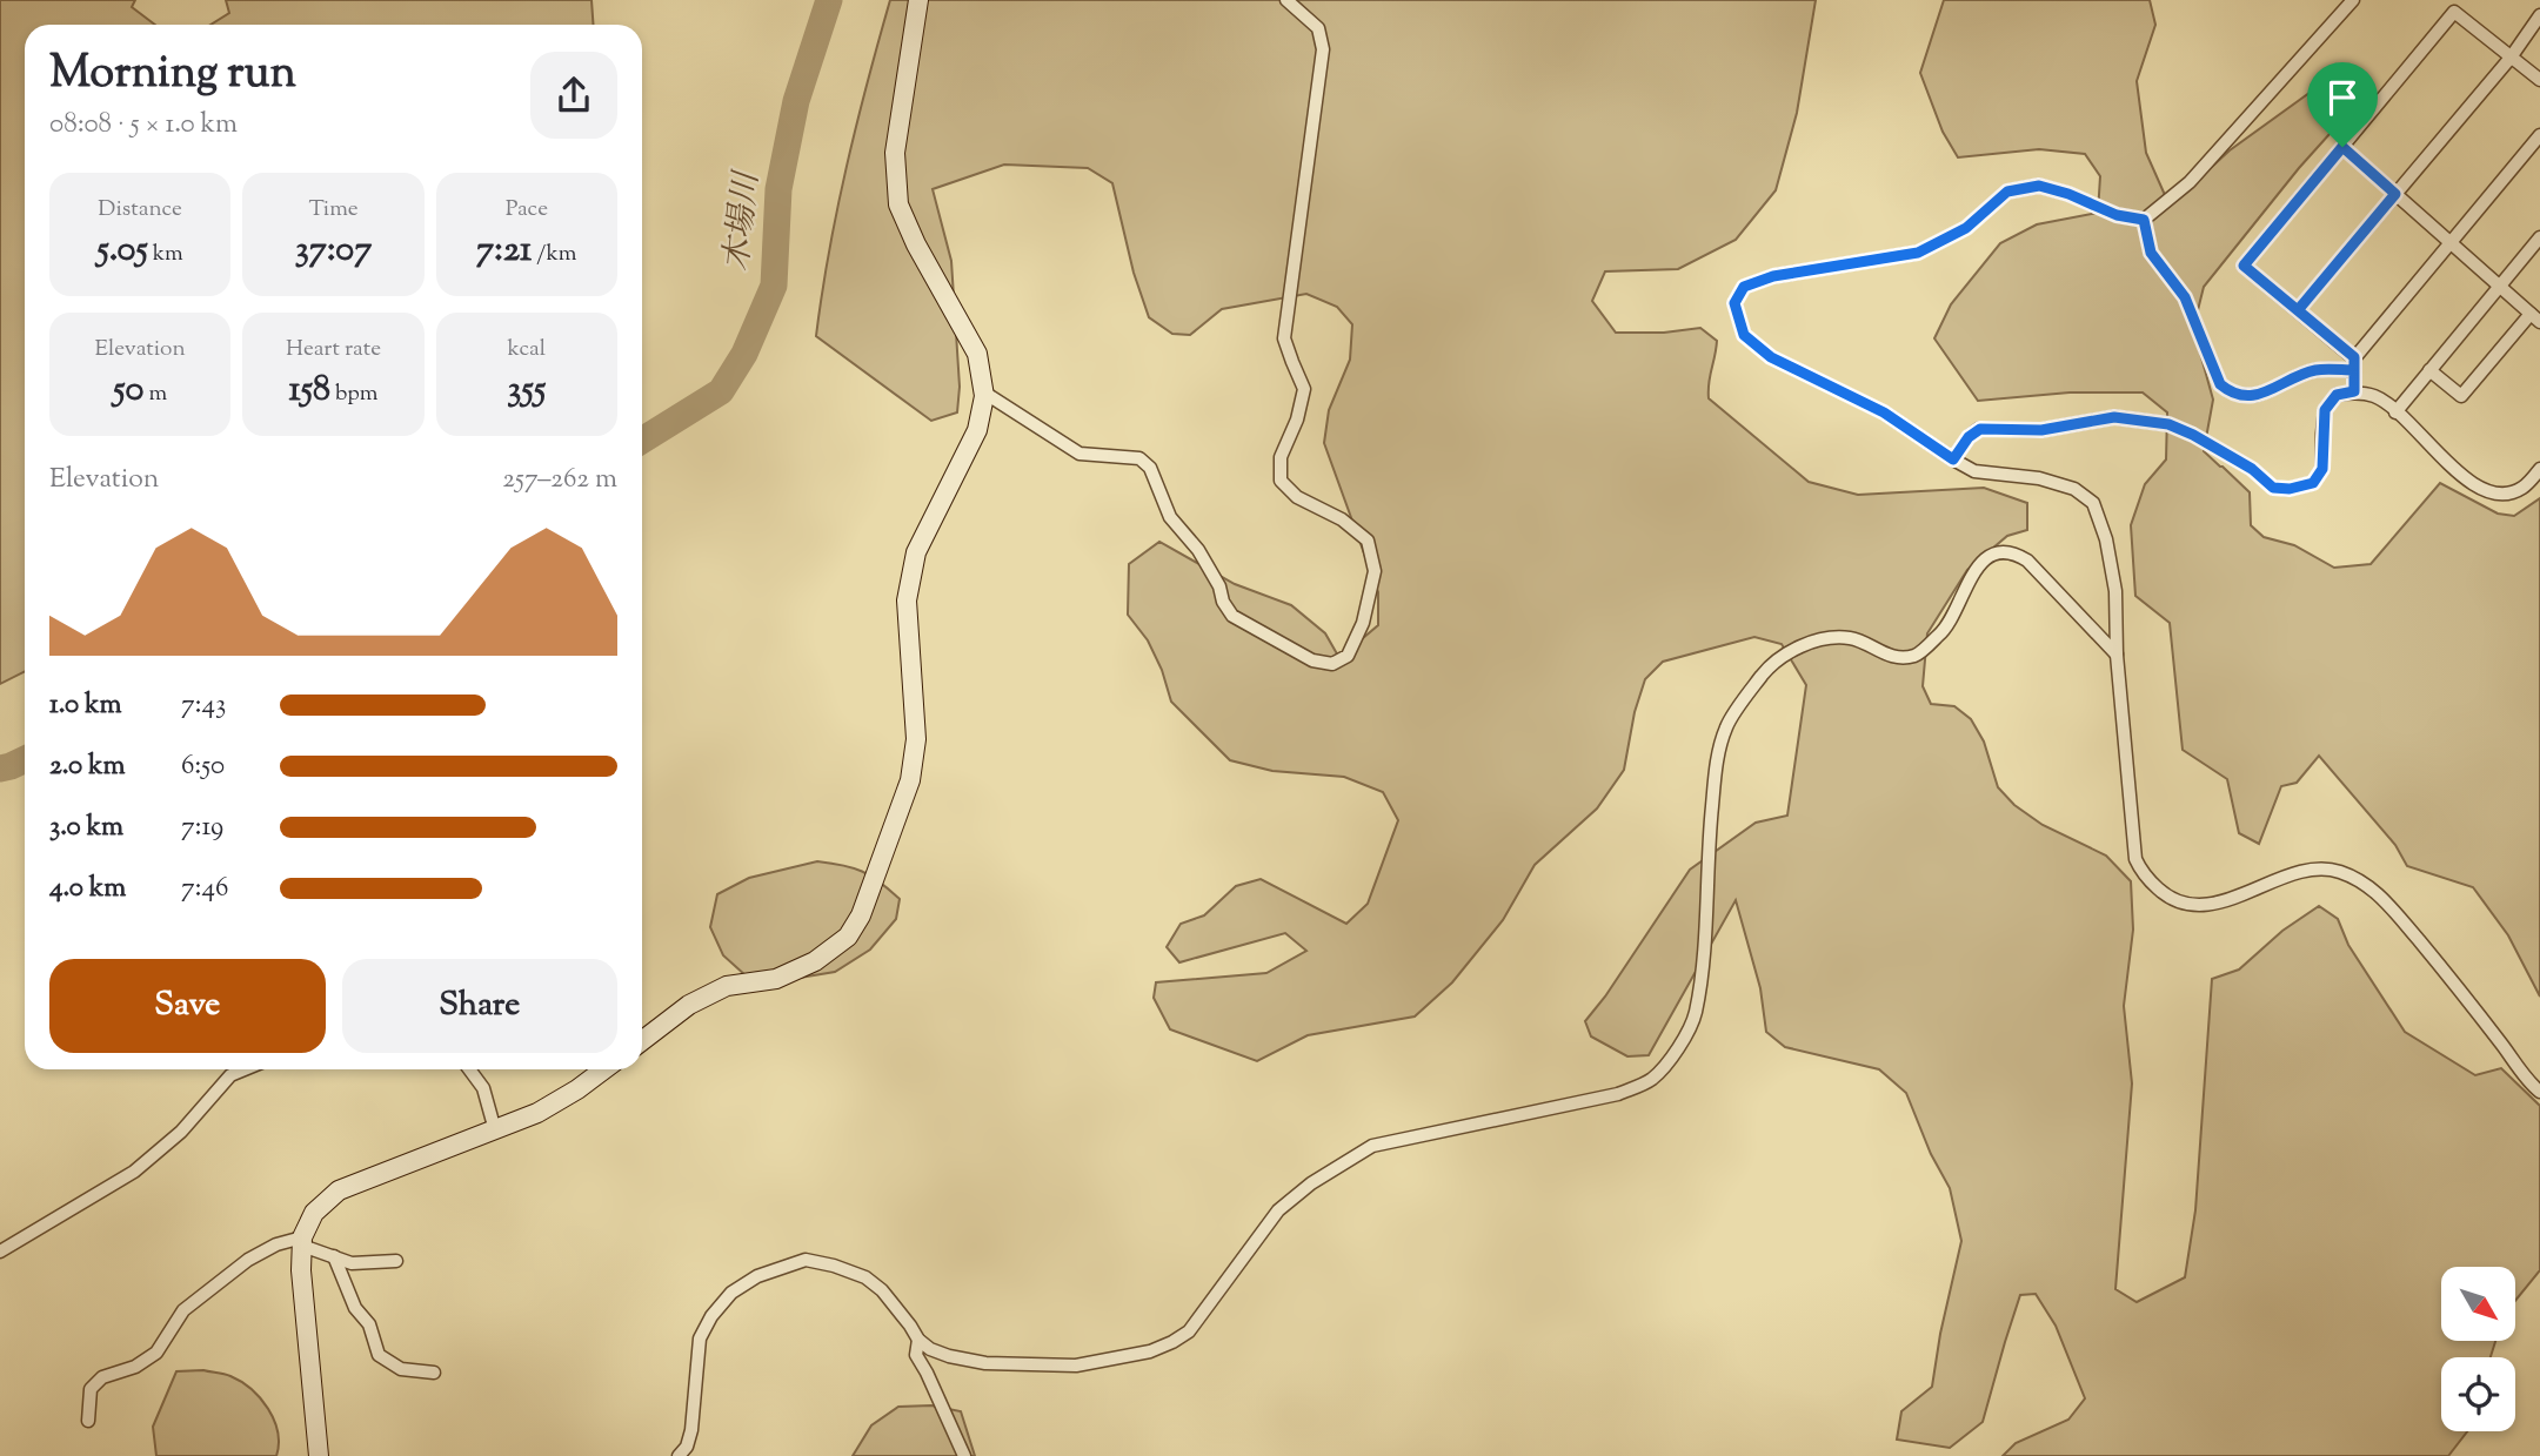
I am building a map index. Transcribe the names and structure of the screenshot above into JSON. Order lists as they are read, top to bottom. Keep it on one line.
{"water":["木場川"],"north":"bottom right","page":{"heading":["Morning run","08:08 · 5 × 1.0 km"],"stats":[["Distance","5.05 km"],["Time","37:07"],["Pace","7:21 /km"],["Elevation","50 m"],["Heart rate","158 bpm"],["kcal","355"]],"chart":["Elevation","257–262 m"],"list":[{"name":"1.0 km","note":"7:43"},{"name":"2.0 km","note":"6:50"},{"name":"3.0 km","note":"7:19"},{"name":"4.0 km","note":"7:46"}],"buttons":["Save","Share"]}}
